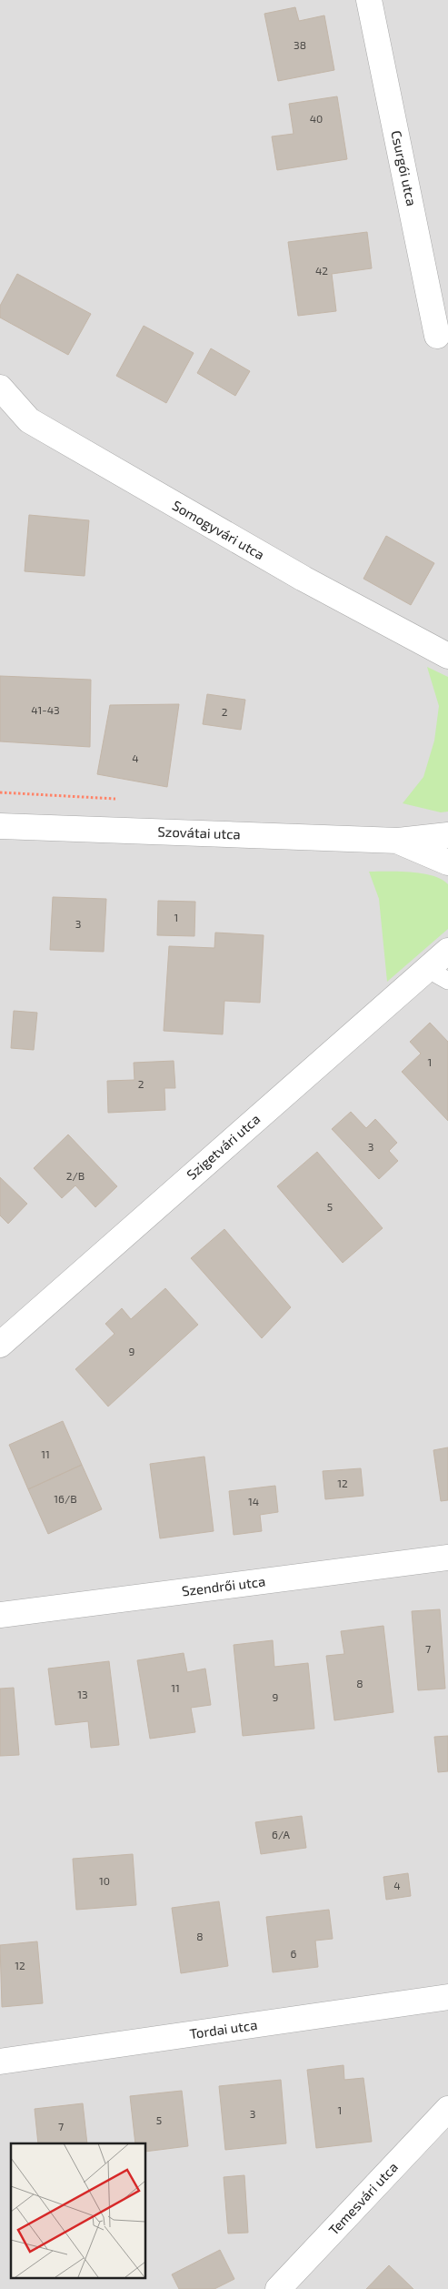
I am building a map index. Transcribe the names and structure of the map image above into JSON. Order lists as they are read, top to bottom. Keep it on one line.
{"streets":{"street":["Csurgói utca","Somogyvári utca","Szovátai utca","Szigetvári utca","Szendrői utca","Tordai utca","Temesvári utca"]},"house_numbers":["38","40","42","41-43","2","4","1","3","1","2","3","2/B","5","9","11","12","16/B","14","7","8","11","13","9","6/A","10","4","8","6","12","1","3","5","7"]}
